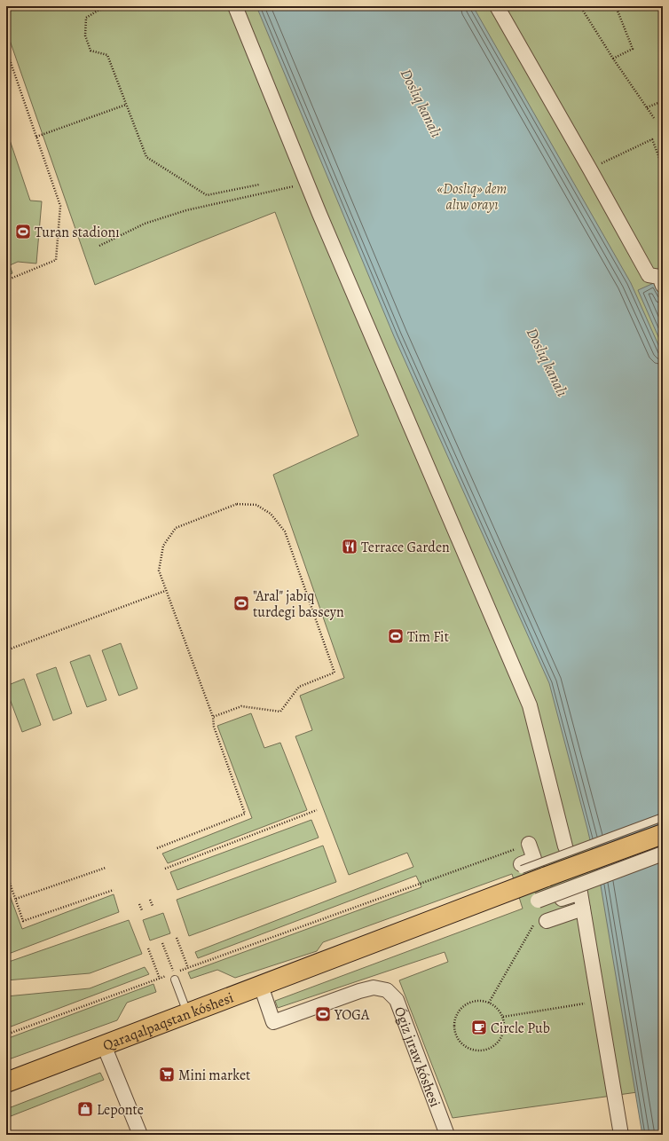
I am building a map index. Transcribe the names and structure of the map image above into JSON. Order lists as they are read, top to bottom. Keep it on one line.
{"streets":{"main road":["Qaraqalpaqstan kóshesi"],"street":["Ógiz jıraw kóshesi"]},"crossings":[["Qaraqalpaqstan kóshesi","Ógiz jıraw kóshesi"]],"water":["Doslıq kanalı"],"parks":["«Doslıq» dem alıw orayı"],"places":{"sports":["Turan stadionı","\"Aral\" jabıq turdegi basseyn","Tim Fit","YOGA"],"restaurant":["Terrace Garden"],"cafe":["Circle Pub"],"supermarket":["Mini market"],"shop":["Leponte"]}}
